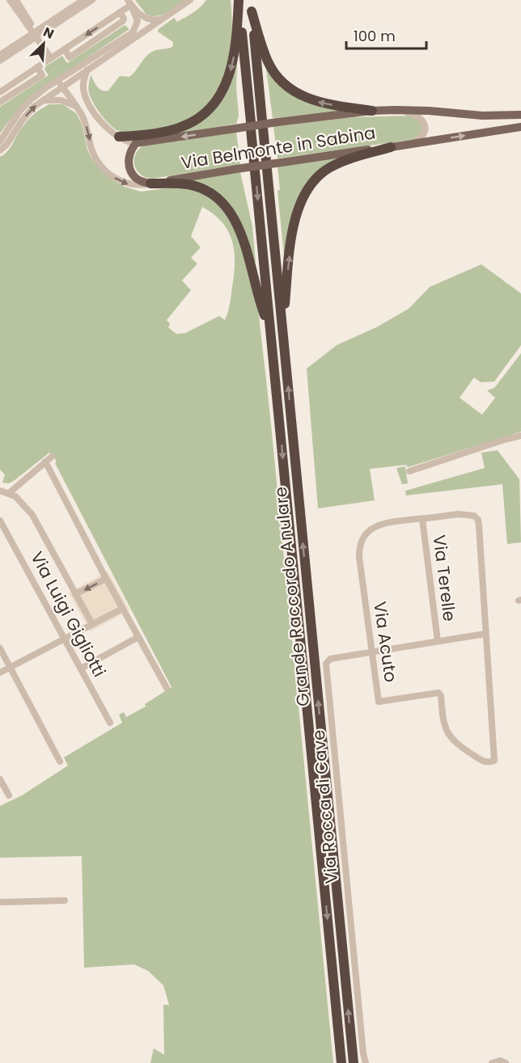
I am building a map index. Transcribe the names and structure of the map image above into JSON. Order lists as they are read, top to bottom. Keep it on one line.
{"streets":{"highway":["Grande Raccordo Anulare"],"main road":["Via Belmonte in Sabina"],"street":["Via Terelle","Via Luigi Gigliotti","Via Acuto","Via Rocca di Cave"]},"crossings":[["Via Terelle","Via Acuto"],["Via Terelle","Via Rocca di Cave"],["Via Acuto","Via Rocca di Cave"]],"scale_bar":"100 m","north":"top right"}
